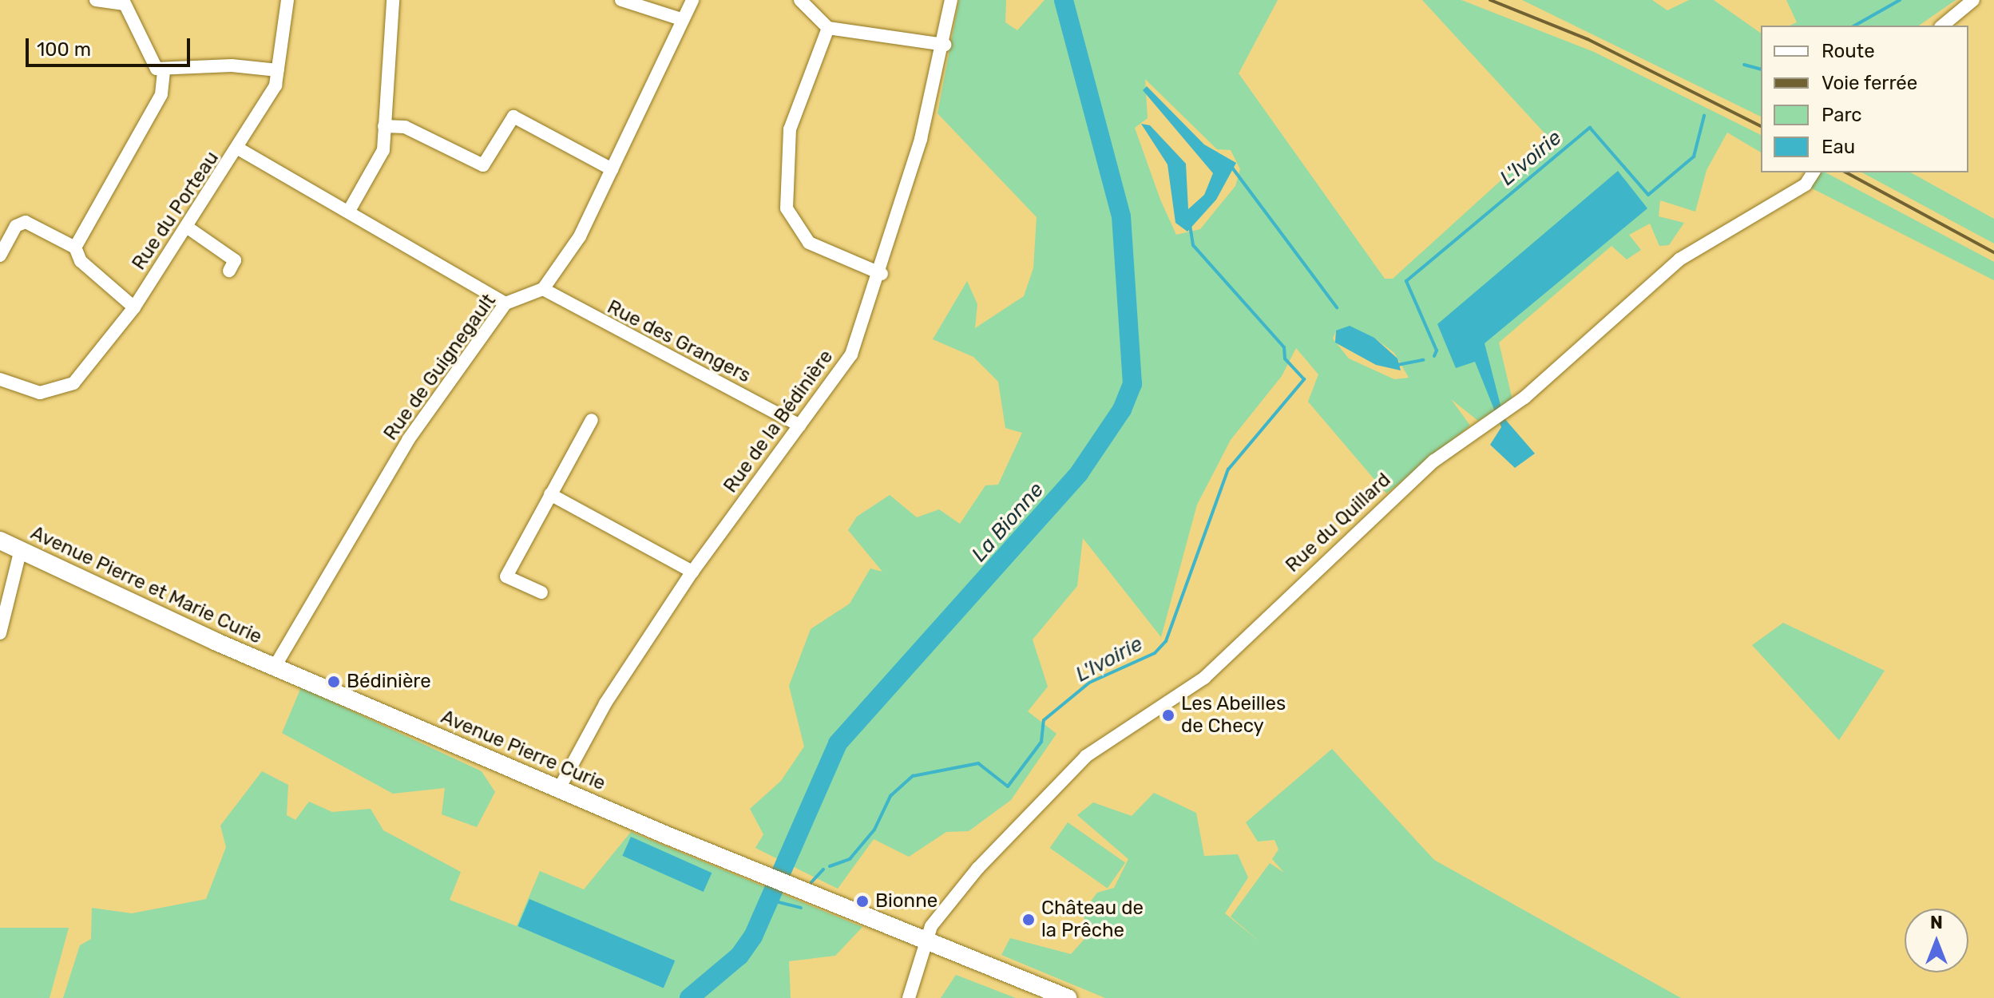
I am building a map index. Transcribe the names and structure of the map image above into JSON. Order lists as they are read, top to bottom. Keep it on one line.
{"streets":{"main road":["Avenue Pierre et Marie Curie","Avenue Pierre Curie"],"street":["Rue du Porteau","Rue des Grangers","Rue de Guignegault","Rue de la Bédinière","Rue du Quillard"]},"crossings":[["Rue du Porteau","Rue de Guignegault"],["Rue des Grangers","Rue de Guignegault"],["Rue des Grangers","Rue de la Bédinière"],["Rue de Guignegault","Avenue Pierre et Marie Curie"],["Rue de Guignegault","Avenue Pierre Curie"],["Rue de la Bédinière","Avenue Pierre Curie"],["Rue du Quillard","Avenue Pierre Curie"],["Avenue Pierre et Marie Curie","Avenue Pierre Curie"]],"water":["L'Ivoirie","La Bionne"],"places":["Bédinière","Les Abeilles de Checy","Bionne","Château de la Prêche"],"legend":["Route","Voie ferrée","Parc","Eau"],"scale_bar":"100 m","north":"top"}
